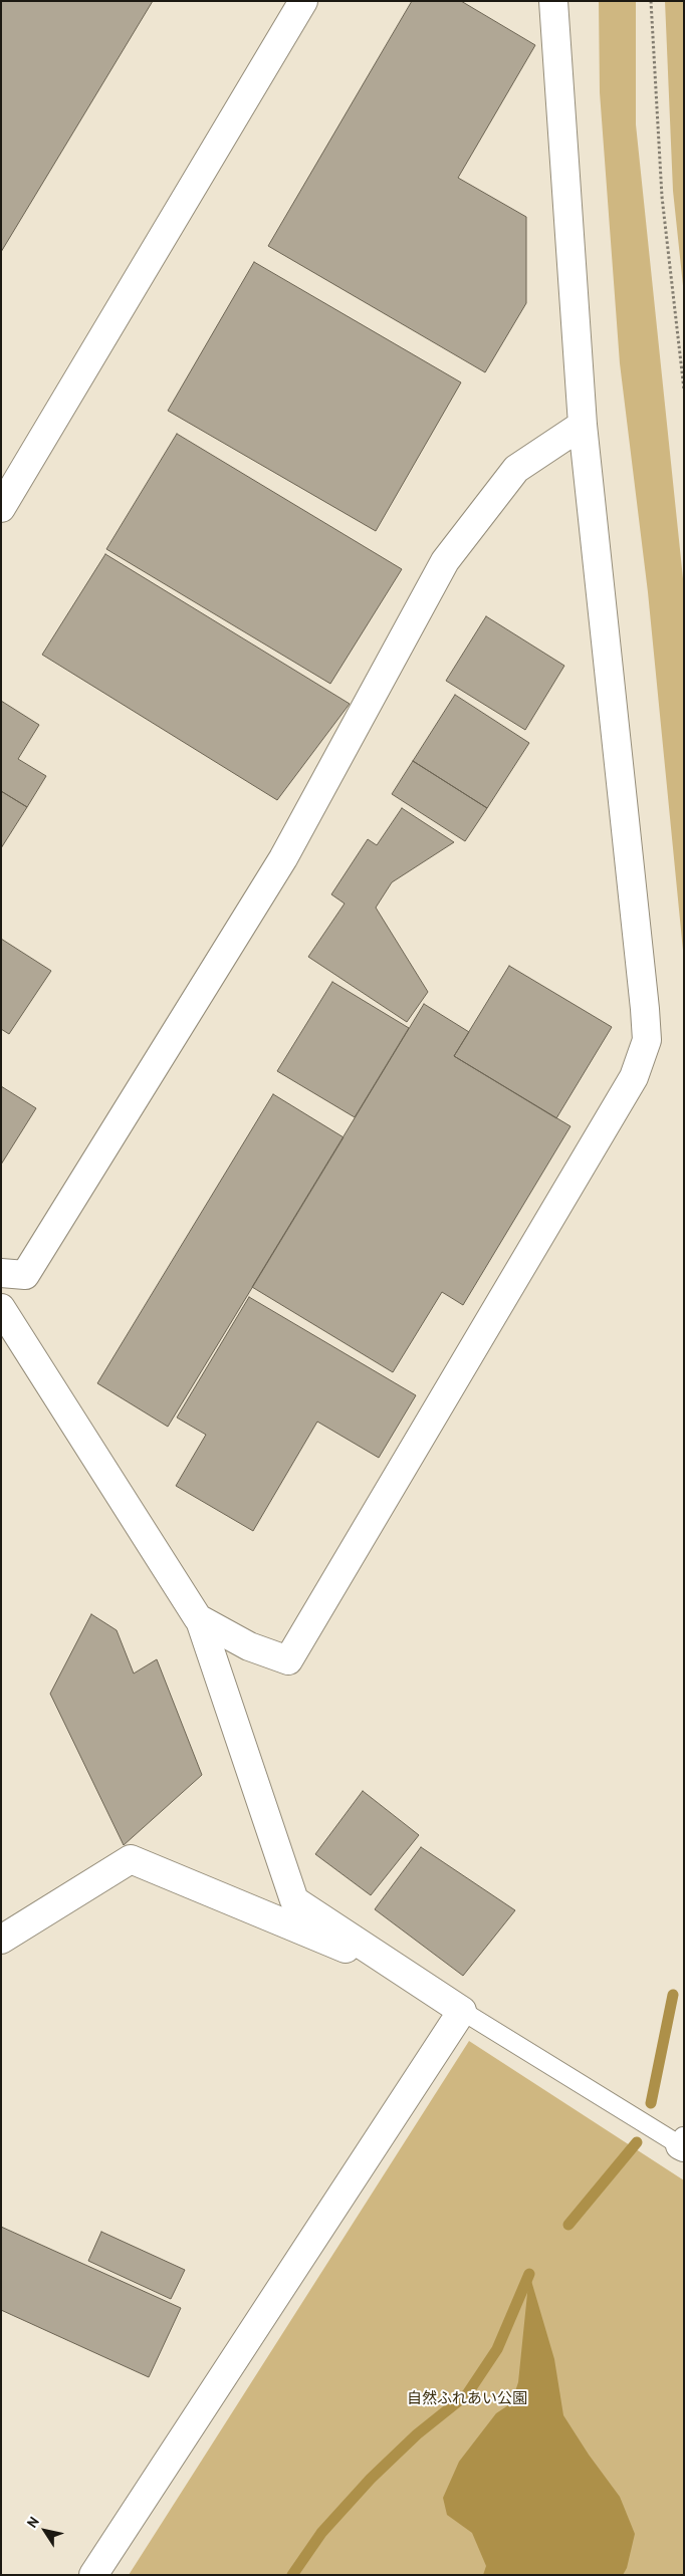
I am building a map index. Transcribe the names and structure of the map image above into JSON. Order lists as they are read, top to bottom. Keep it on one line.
{"parks":["自然ふれあい公園"],"north":"top left"}
